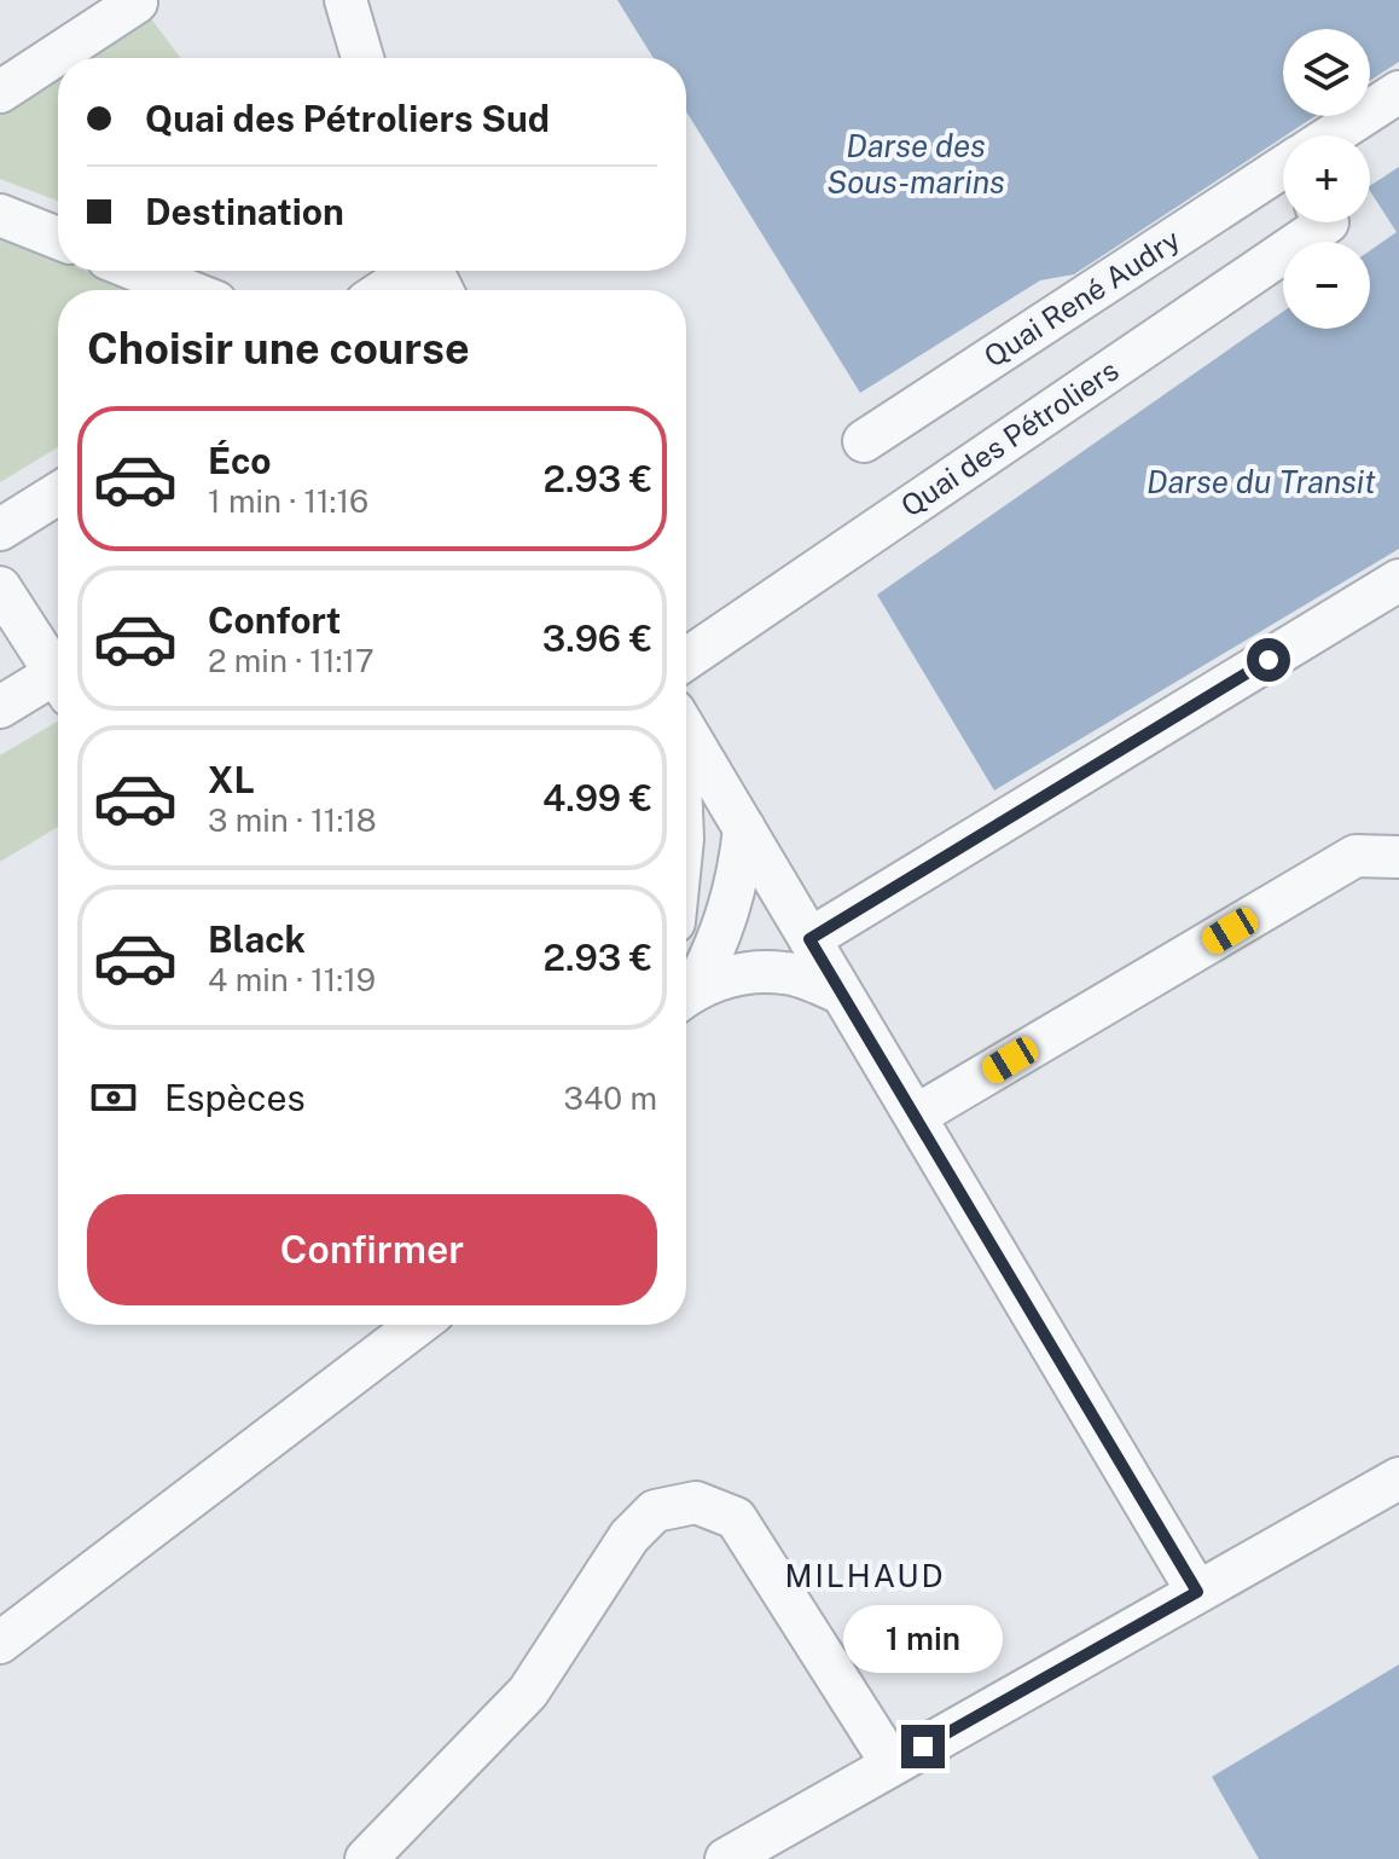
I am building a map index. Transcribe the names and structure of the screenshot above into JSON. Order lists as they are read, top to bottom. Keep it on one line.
{"streets":{"street":["Quai René Audry","Quai des Pétroliers"]},"districts":["MILHAUD"],"water":["Darse des Sous-marins","Darse du Transit"],"page":{"map_buttons":["+","−"],"banner":["Quai des Pétroliers Sud","Destination"],"heading":"Choisir une course","list":[{"name":"Éco","note":"1 min · 11:16","value":"2.93 €"},{"name":"Confort","note":"2 min · 11:17","value":"3.96 €"},{"name":"XL","note":"3 min · 11:18","value":"4.99 €"},{"name":"Black","note":"4 min · 11:19","value":"2.93 €"}],"pay":["Espèces","340 m"],"buttons":"Confirmer","bubble":"1 min"}}
